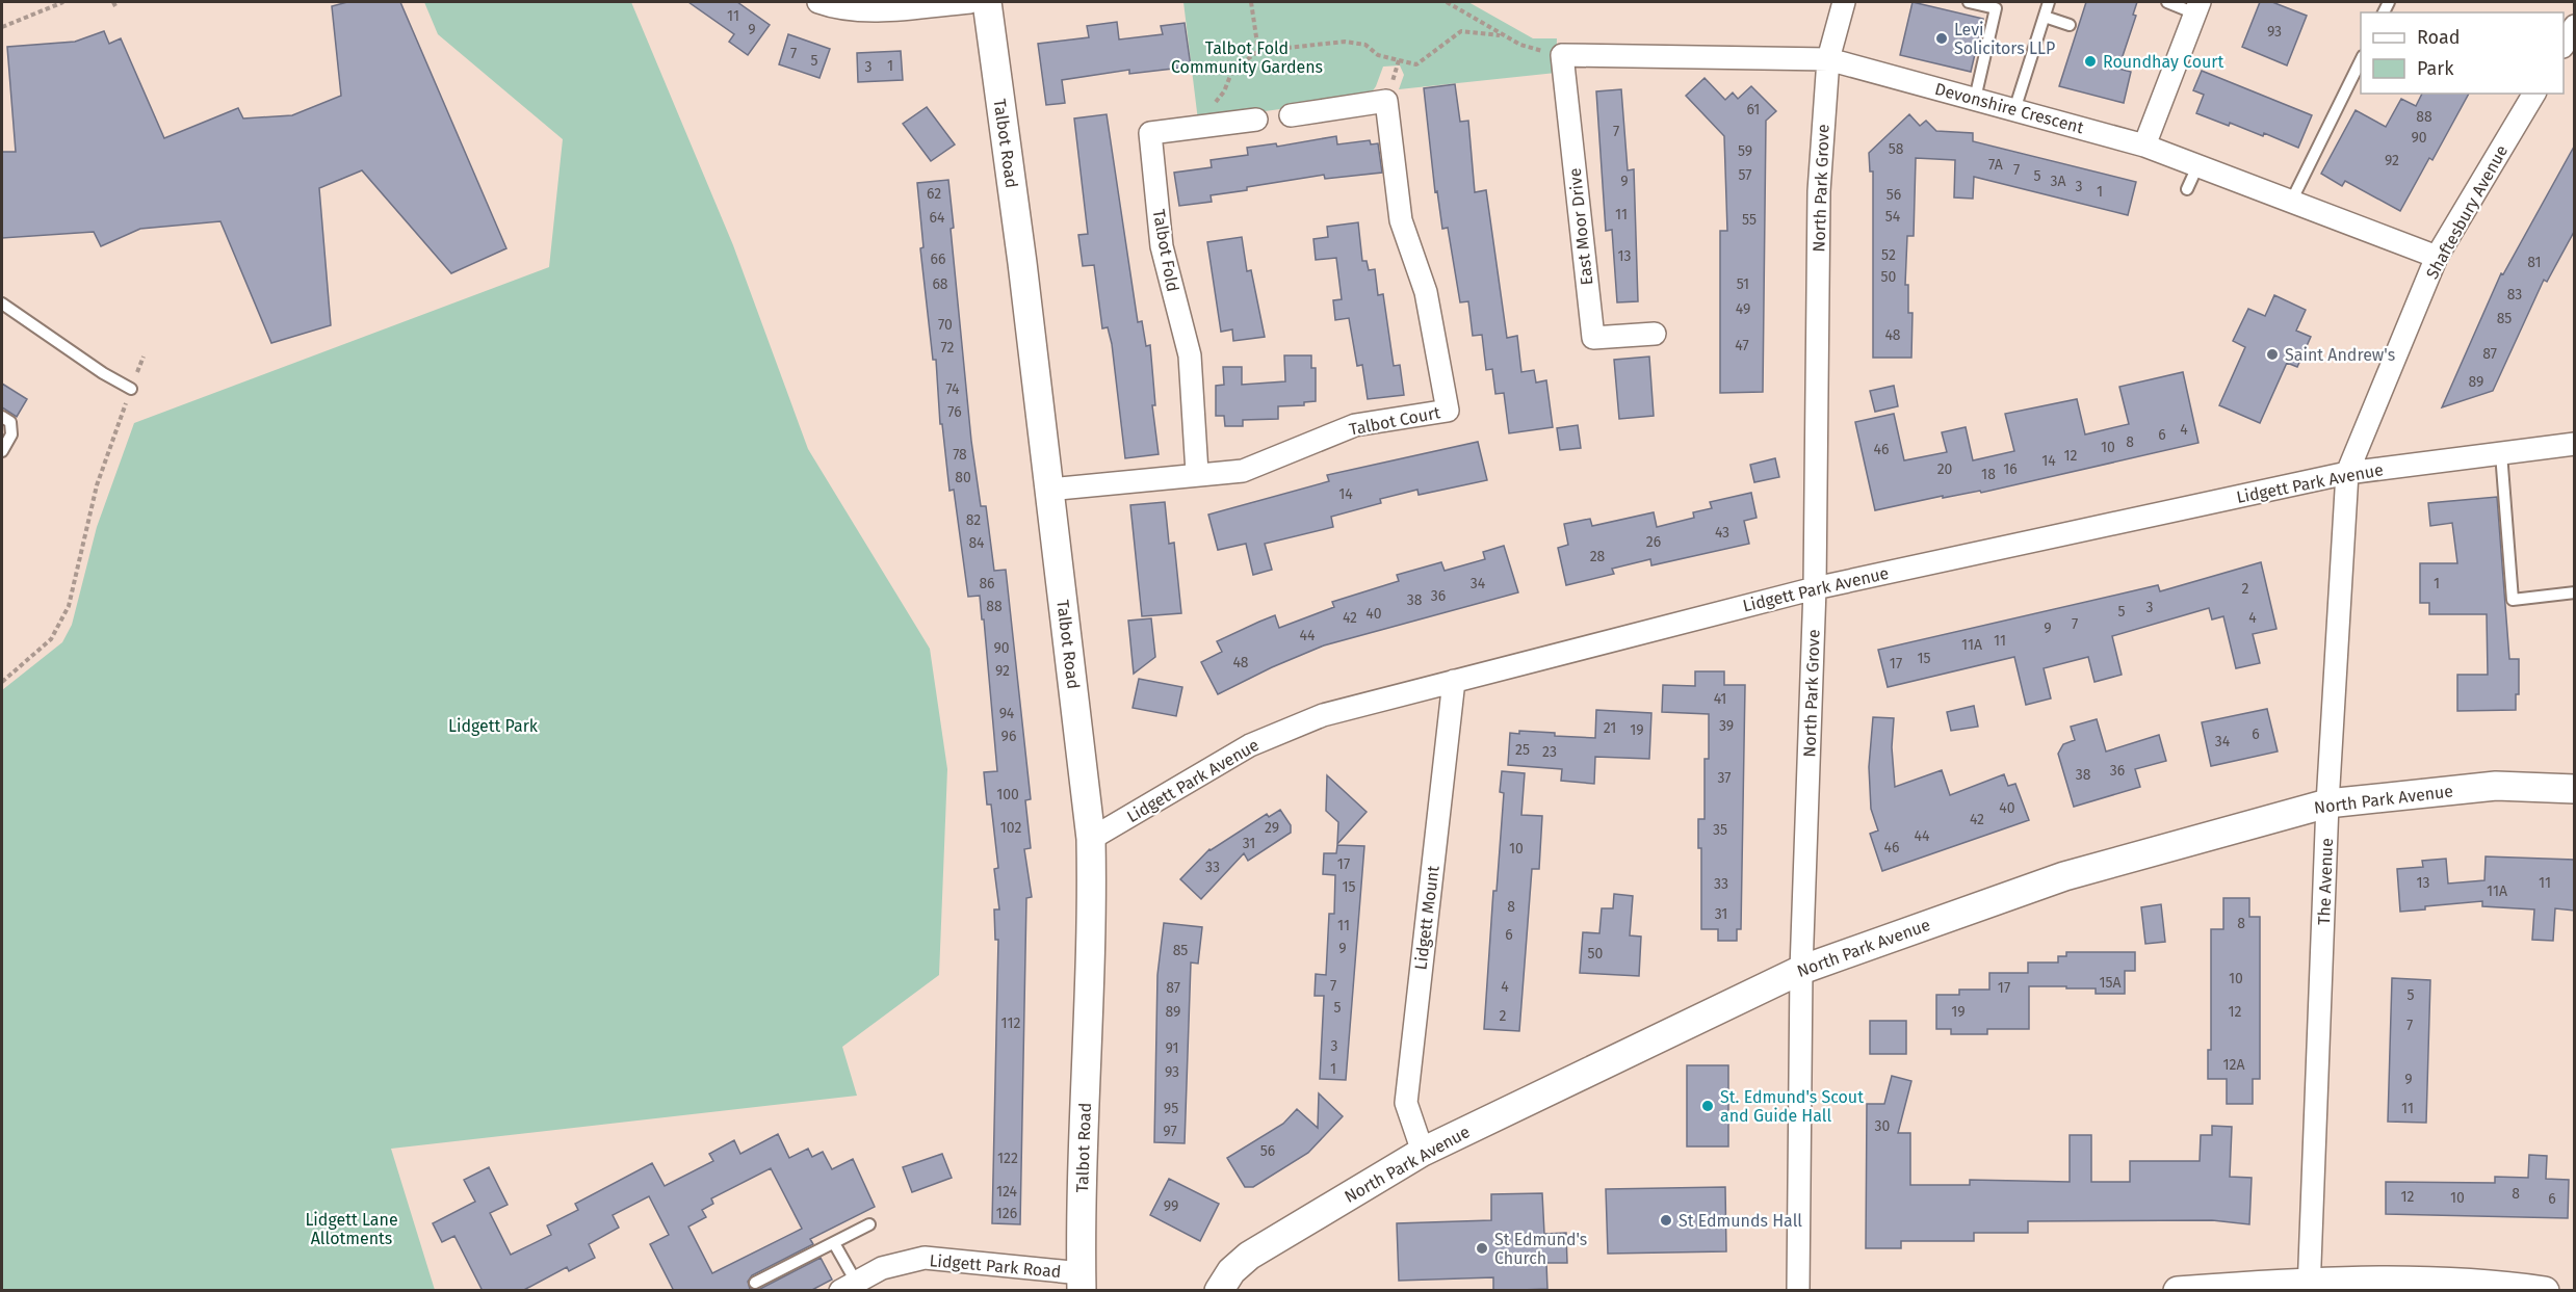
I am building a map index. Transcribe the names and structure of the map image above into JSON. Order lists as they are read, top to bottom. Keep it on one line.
{"streets":{"street":["Devonshire Crescent","Talbot Road","North Park Grove","Shaftesbury Avenue","East Moor Drive","Talbot Fold","Talbot Court","Lidgett Park Avenue","North Park Avenue","The Avenue","Lidgett Mount","Lidgett Park Road"]},"crossings":[["Devonshire Crescent","North Park Grove"],["Devonshire Crescent","Shaftesbury Avenue"],["Devonshire Crescent","East Moor Drive"],["Talbot Road","Talbot Court"],["Talbot Road","Lidgett Park Avenue"],["Talbot Road","Lidgett Park Road"],["North Park Grove","Lidgett Park Avenue"],["North Park Grove","North Park Avenue"],["Shaftesbury Avenue","Lidgett Park Avenue"],["Shaftesbury Avenue","The Avenue"],["Talbot Fold","Talbot Court"],["Lidgett Park Avenue","The Avenue"],["Lidgett Park Avenue","Lidgett Mount"],["North Park Avenue","The Avenue"],["North Park Avenue","Lidgett Mount"]],"parks":["Talbot Fold Community Gardens","Lidgett Park","Lidgett Lane Allotments"],"places":["Levi Solicitors LLP","Roundhay Court","Saint Andrew's","St. Edmund's Scout and Guide Hall","St Edmunds Hall","St Edmund's Church"],"house_numbers":["11","9","93","7","5","1","3","61","88","7","90","58","59","92","7A","7","57","5","9","3A","3","1","62","56","11","54","64","55","52","13","66","81","50","68","51","83","49","85","70","48","47","72","87","89","74","76","4","6","8","10","46","78","12","14","20","16","18","80","14","82","43","26","84","28","86","34","1","2","36","38","88","3","5","40","42","4","7","9","44","11","11A","90","15","48","17","92","41","94","39","21","19","6","96","34","25","23","36","38","37","100","40","42","102","29","35","44","31","46","10","17","33","13","11","33","15","11A","8","31","8","11","6","9","85","50","10","15A","7","4","87","17","5","5","89","19","12","2","112","7","3","91","12A","1","93","9","95","11","30","97","56","122","124","8","12","10","6","99","126"],"legend":["Road","Park"]}
